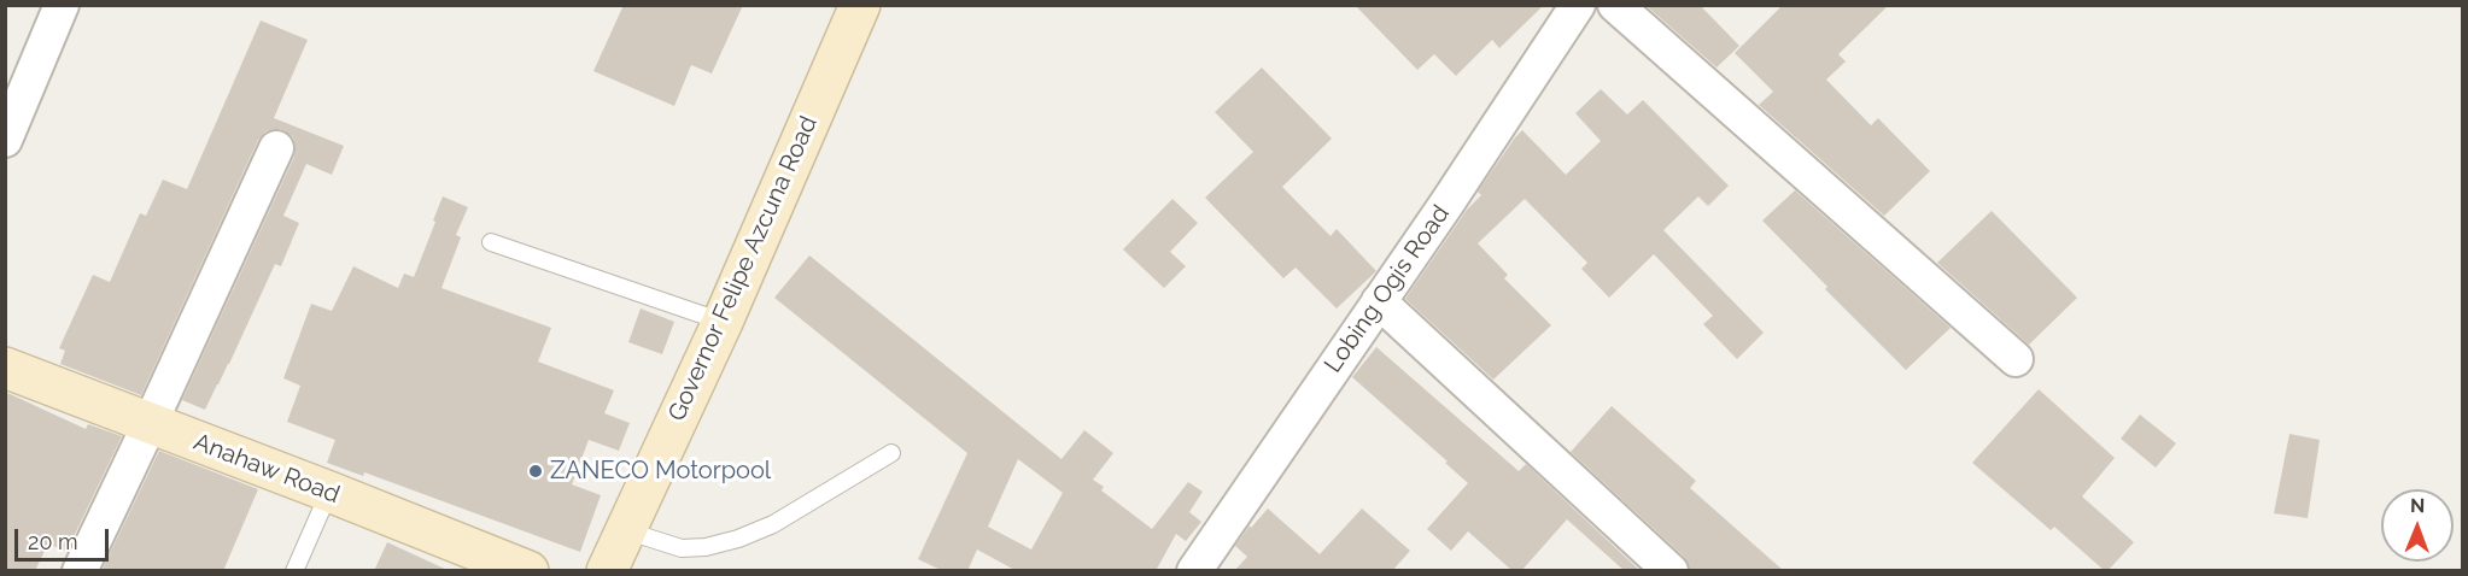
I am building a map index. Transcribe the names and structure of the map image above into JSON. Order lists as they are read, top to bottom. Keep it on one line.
{"streets":{"street":["Governor Felipe Azcuna Road","Lobing Ogis Road","Anahaw Road"]},"places":["ZANECO Motorpool"],"scale_bar":"20 m","north":"top"}
